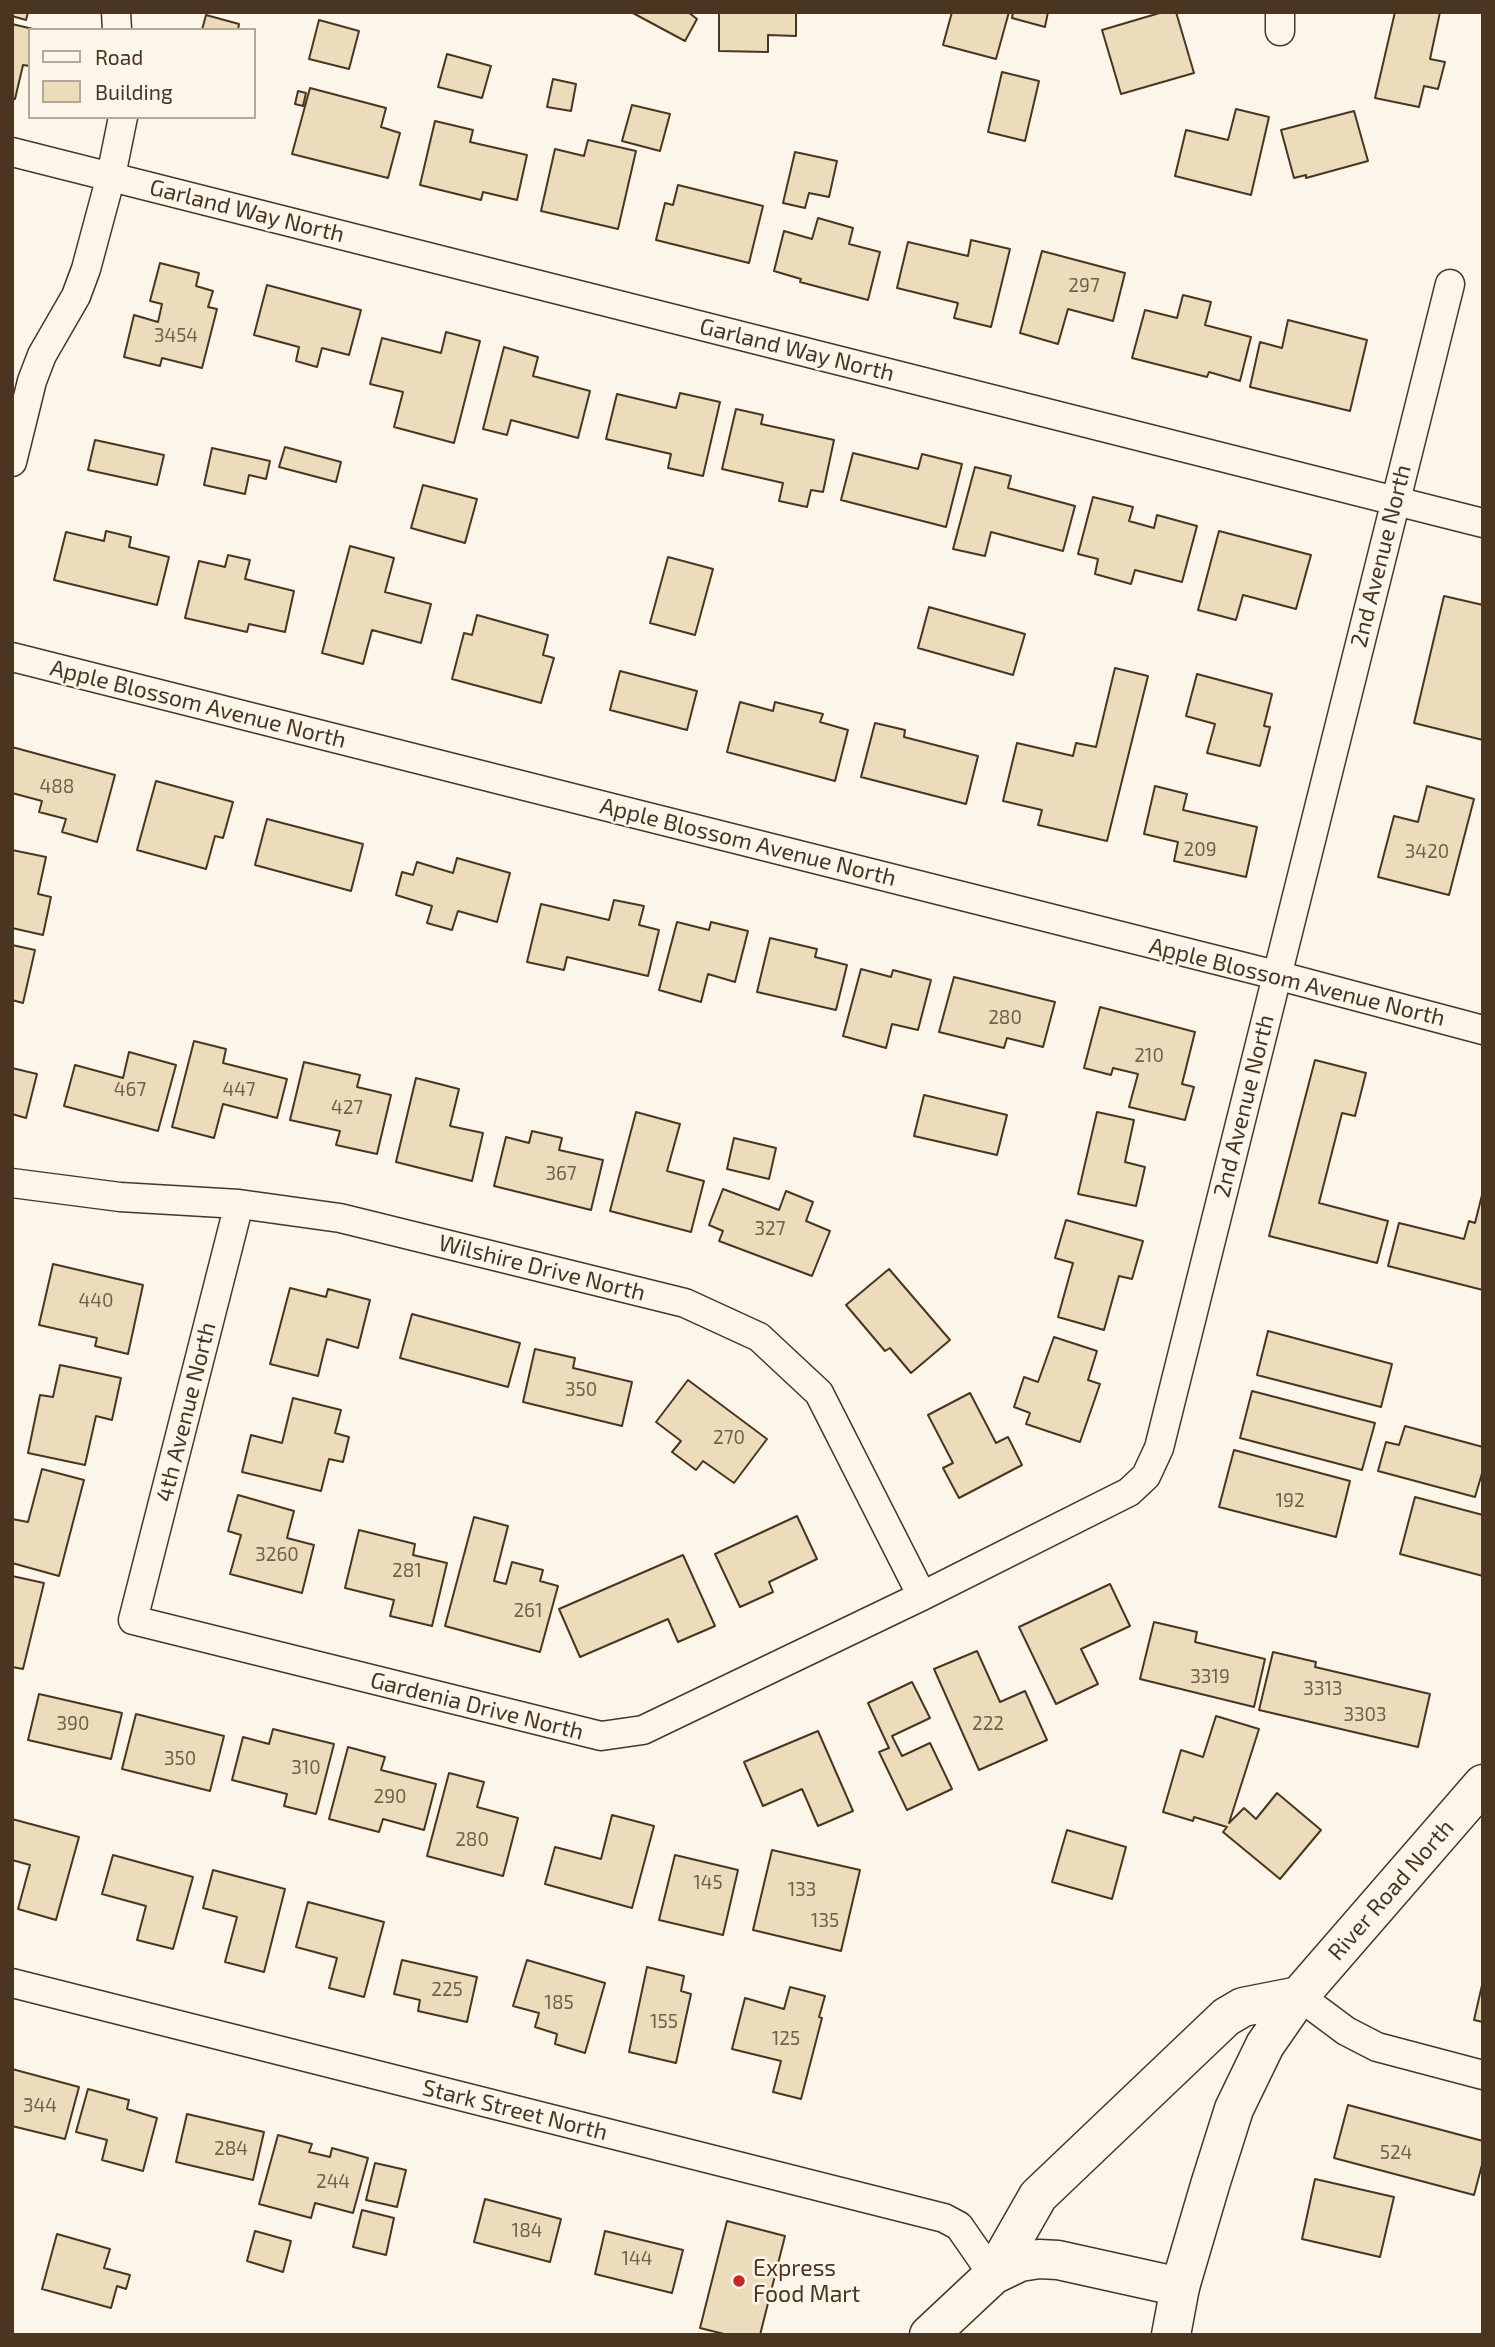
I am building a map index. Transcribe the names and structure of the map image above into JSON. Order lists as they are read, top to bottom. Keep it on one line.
{"streets":{"main road":["River Road North"],"street":["Garland Way North","2nd Avenue North","Apple Blossom Avenue North","Wilshire Drive North","4th Avenue North","Gardenia Drive North","Stark Street North"]},"crossings":[["Garland Way North","2nd Avenue North"],["2nd Avenue North","Apple Blossom Avenue North"],["2nd Avenue North","Wilshire Drive North"],["2nd Avenue North","Gardenia Drive North"],["Wilshire Drive North","4th Avenue North"],["Wilshire Drive North","Gardenia Drive North"],["4th Avenue North","Gardenia Drive North"]],"places":["Express Food Mart"],"house_numbers":["297","3454","488","209","3420","280","210","467","447","427","367","327","440","350","270","192","3260","281","261","3319","3313","3303","390","222","350","310","290","280","145","133","135","225","185","155","125","344","284","524","244","184","144"],"legend":["Road","Building"]}
